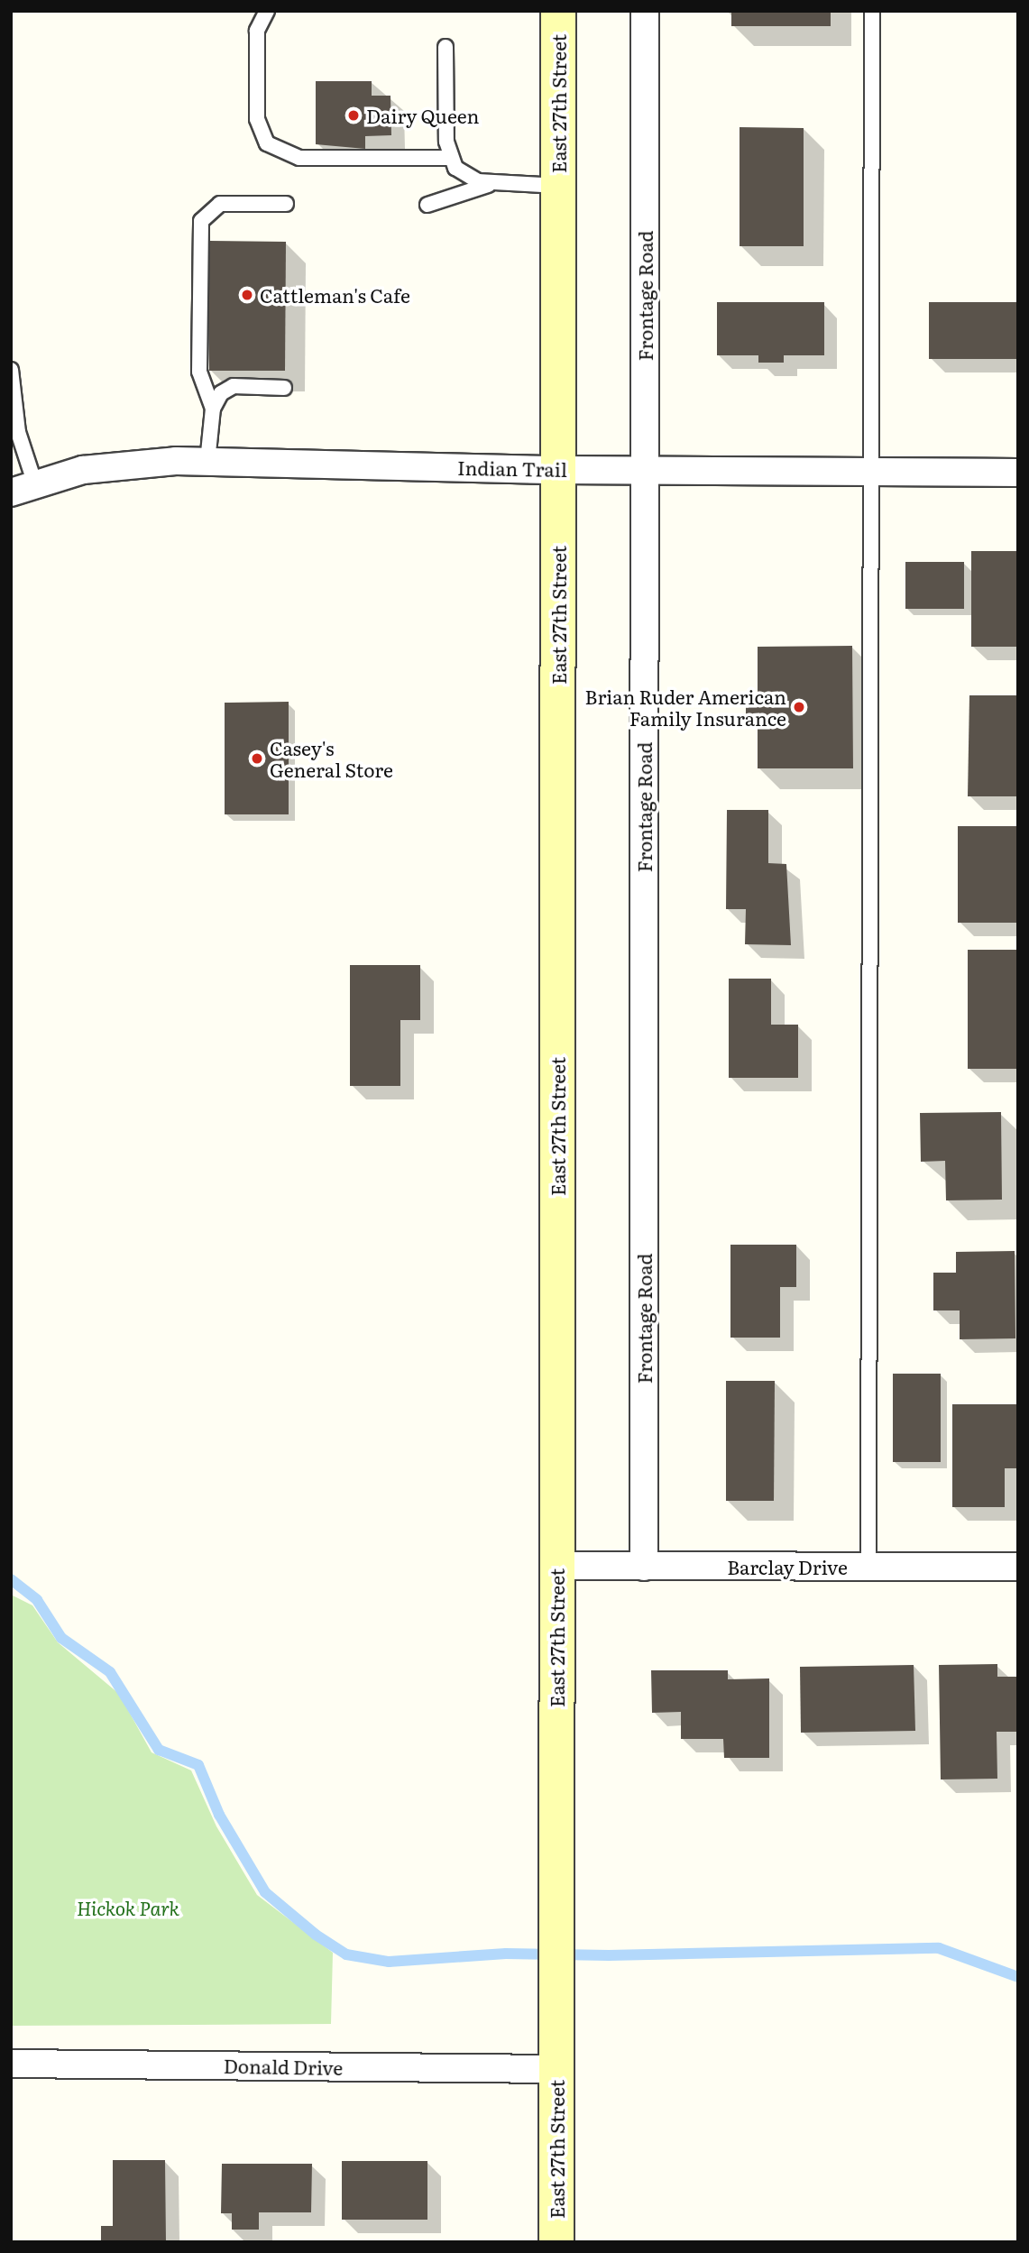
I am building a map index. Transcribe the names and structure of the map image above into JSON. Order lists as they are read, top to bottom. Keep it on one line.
{"streets":{"main road":["East 27th Street"],"street":["Frontage Road","Indian Trail","Barclay Drive","Donald Drive"]},"crossings":[["East 27th Street","Indian Trail"],["East 27th Street","Barclay Drive"],["East 27th Street","Donald Drive"],["Frontage Road","Indian Trail"],["Frontage Road","Barclay Drive"]],"parks":["Hickok Park"],"places":["Dairy Queen","Cattleman's Cafe","Brian Ruder American Family Insurance","Casey's General Store"]}
